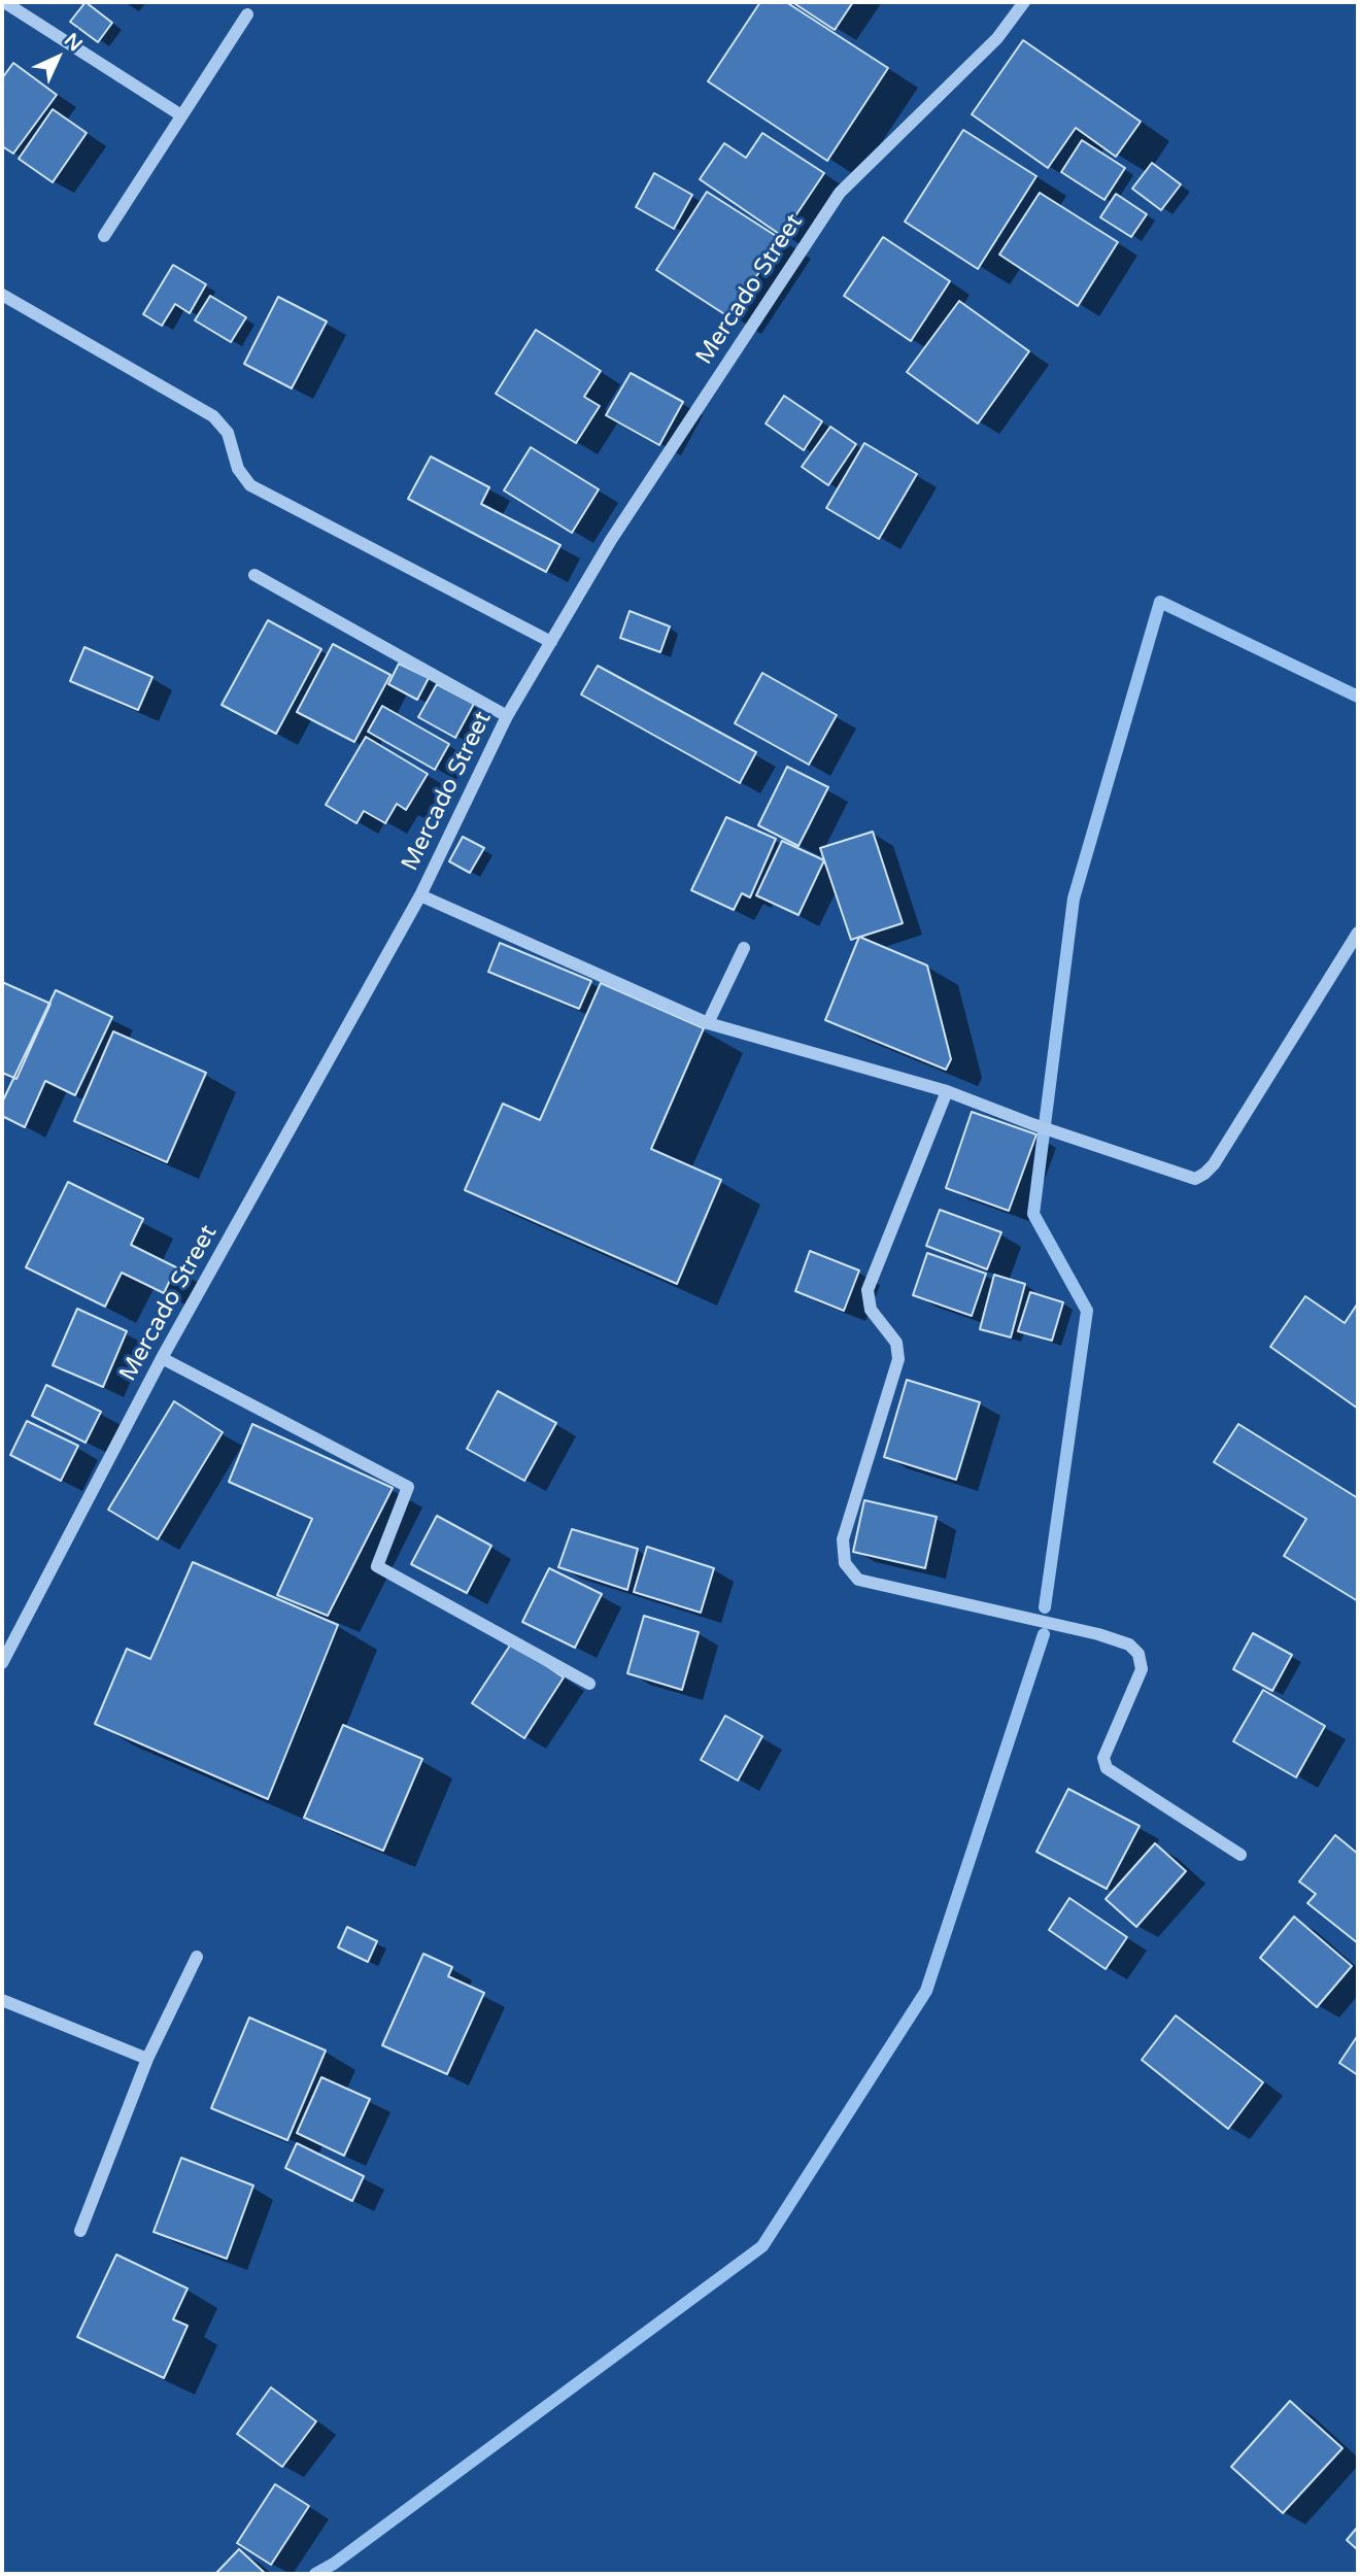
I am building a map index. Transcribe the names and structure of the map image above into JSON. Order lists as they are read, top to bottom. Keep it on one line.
{"streets":{"street":["Mercado Street"]},"north":"top right"}
